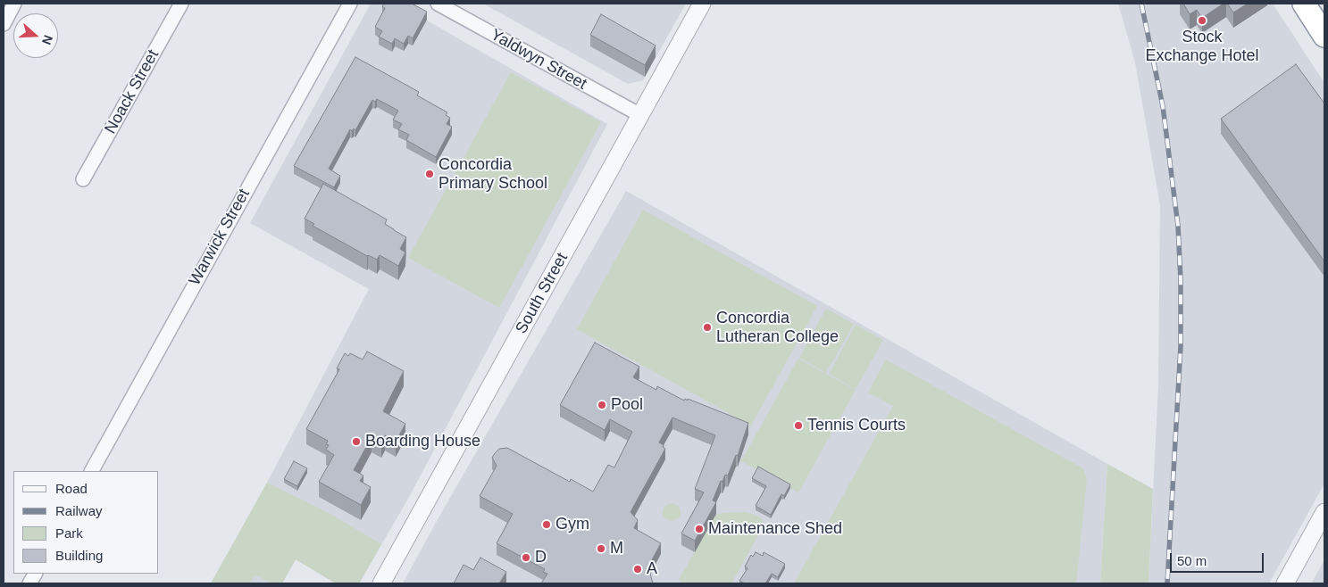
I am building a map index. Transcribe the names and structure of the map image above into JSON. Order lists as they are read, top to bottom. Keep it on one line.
{"streets":{"street":["Yaldwyn Street","Noack Street","Warwick Street","South Street"]},"crossings":[["Yaldwyn Street","South Street"]],"places":["Stock Exchange Hotel","Concordia Primary School","Concordia Lutheran College","Pool","Tennis Courts","Boarding House","Gym","Maintenance Shed","M","D","A"],"legend":["Road","Railway","Park","Building"],"scale_bar":"50 m","north":"right"}
